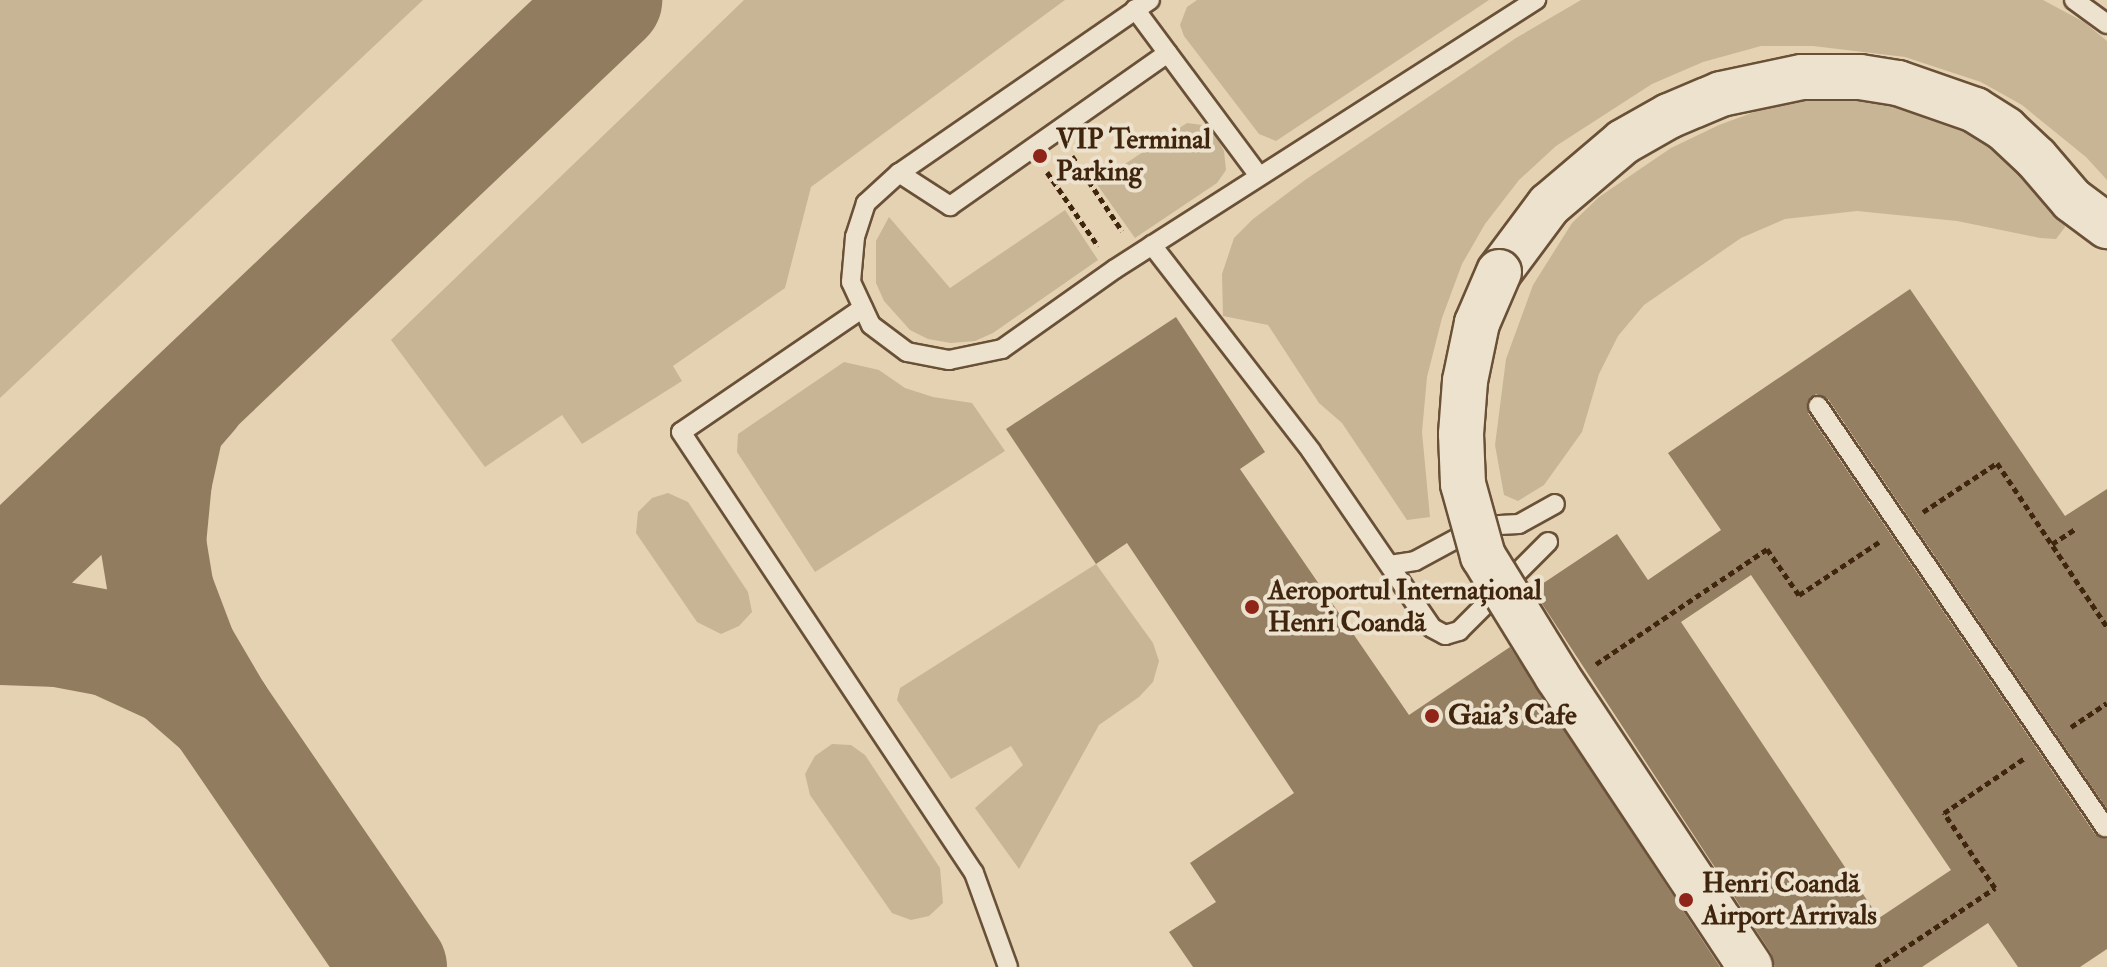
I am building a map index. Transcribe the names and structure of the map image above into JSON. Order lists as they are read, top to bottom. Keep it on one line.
{"places":["VIP Terminal Parking","Aeroportul Internațional Henri Coandă","Gaia's Cafe","Henri Coandă Airport Arrivals"]}
